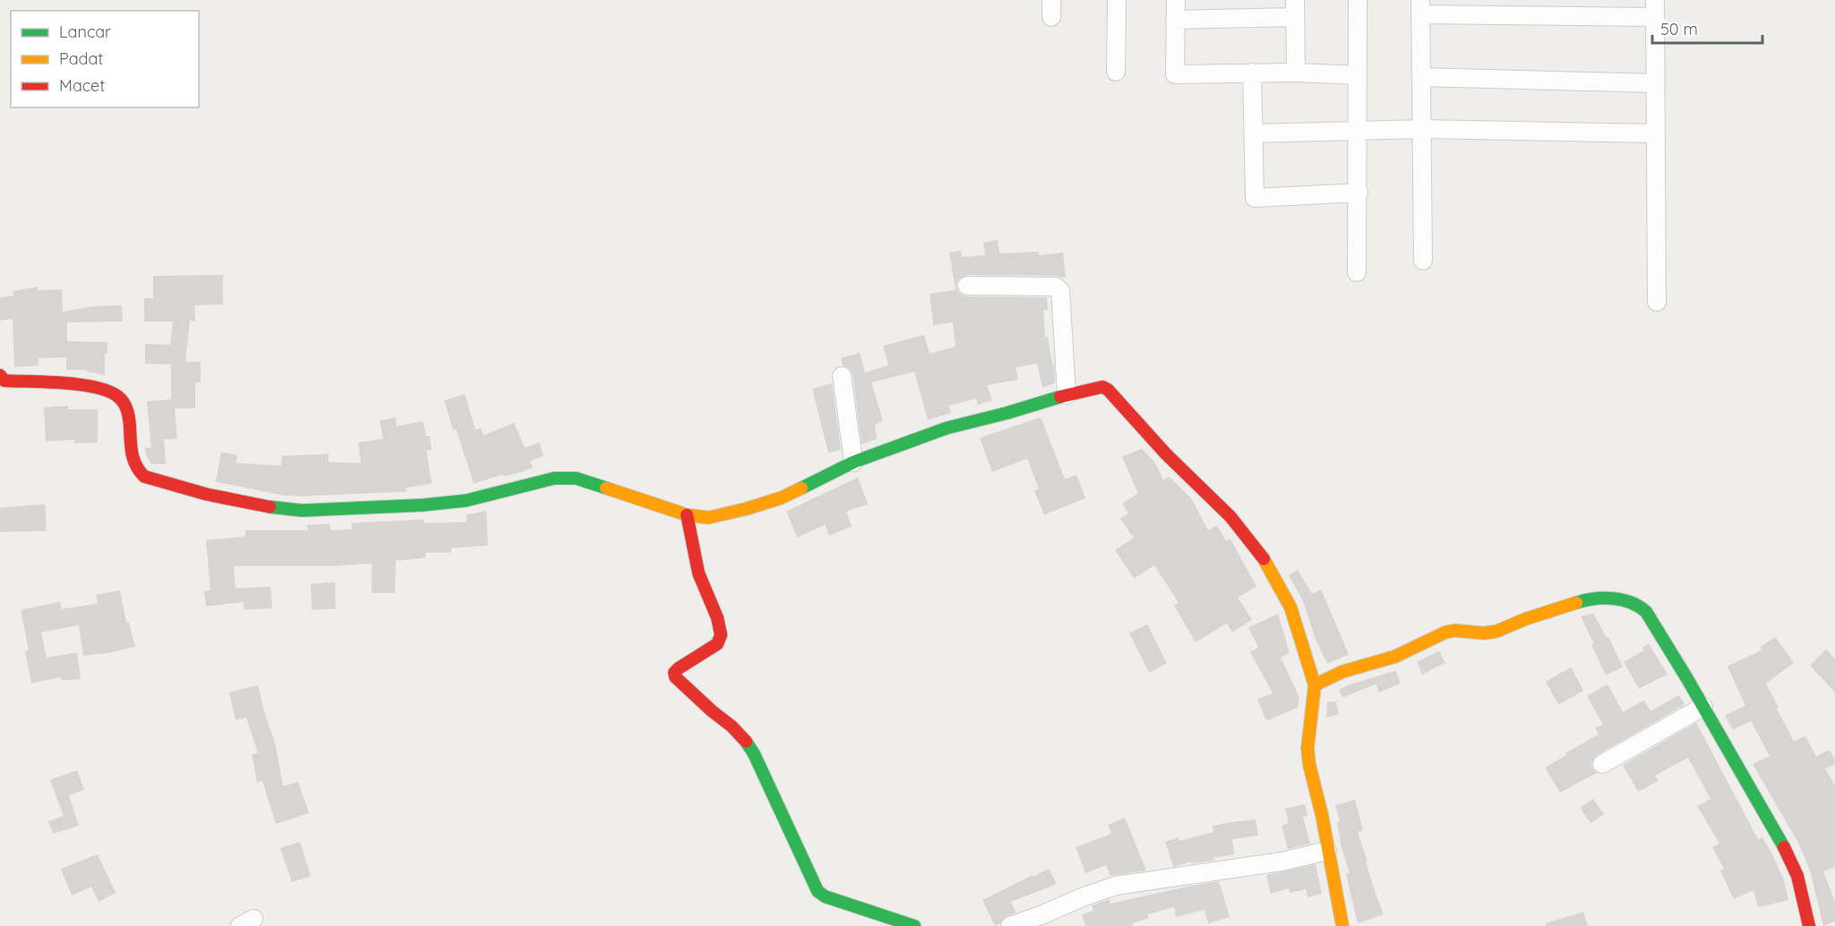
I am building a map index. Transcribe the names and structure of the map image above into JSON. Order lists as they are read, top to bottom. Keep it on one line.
{"legend":["Lancar","Padat","Macet"],"scale_bar":"50 m"}
